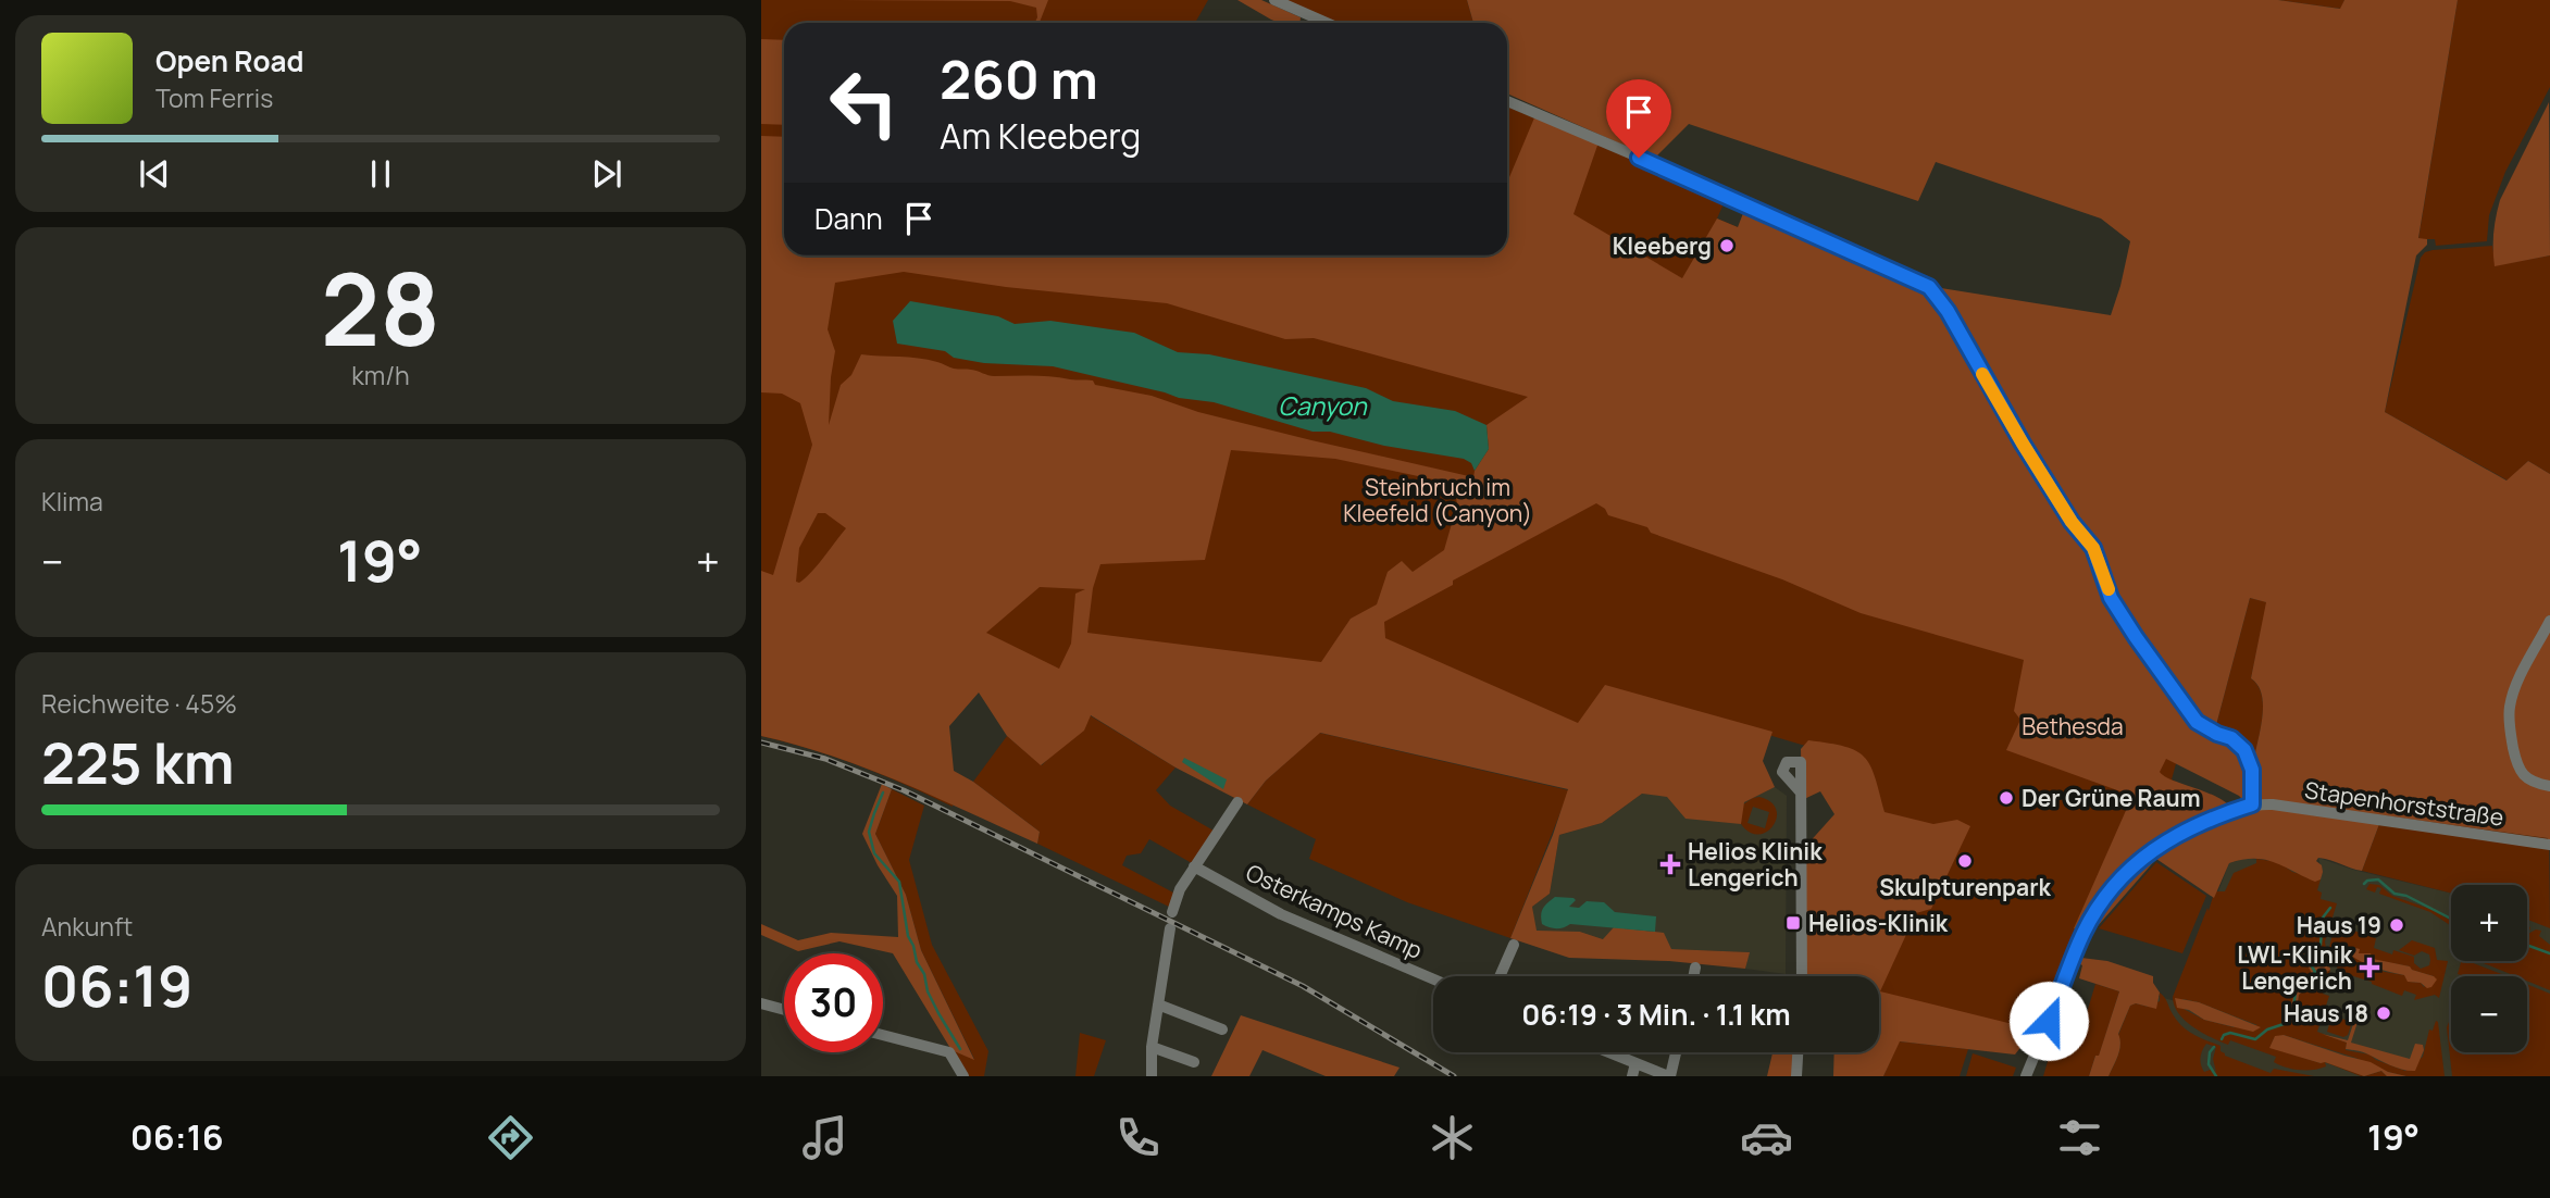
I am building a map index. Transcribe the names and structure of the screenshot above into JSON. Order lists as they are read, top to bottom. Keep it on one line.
{"streets":{"street":["Stapenhorststraße","Osterkamps Kamp"]},"water":["Canyon"],"parks":["Steinbruch im Kleefeld (Canyon)","Bethesda"],"places":{"other":["Kleeberg","Der Grüne Raum","Skulpturenpark","Haus 19","Haus 18"],"health":["Helios Klinik Lengerich","LWL-Klinik Lengerich"],"transit":["Helios-Klinik"]},"page":{"turn":["260 m","Am Kleeberg"],"song":["Open Road","Tom Ferris"],"then":"Dann","tile":[["28","km/h"],"Klima",["Reichweite · 45%","225 km"],["Ankunft","06:19"]],"heat":["−","19°","+"],"map_buttons":["+","−"],"limit":"30","trip":"06:19 · 3 Min. · 1.1 km","tabs":["06:16","19°"]}}
